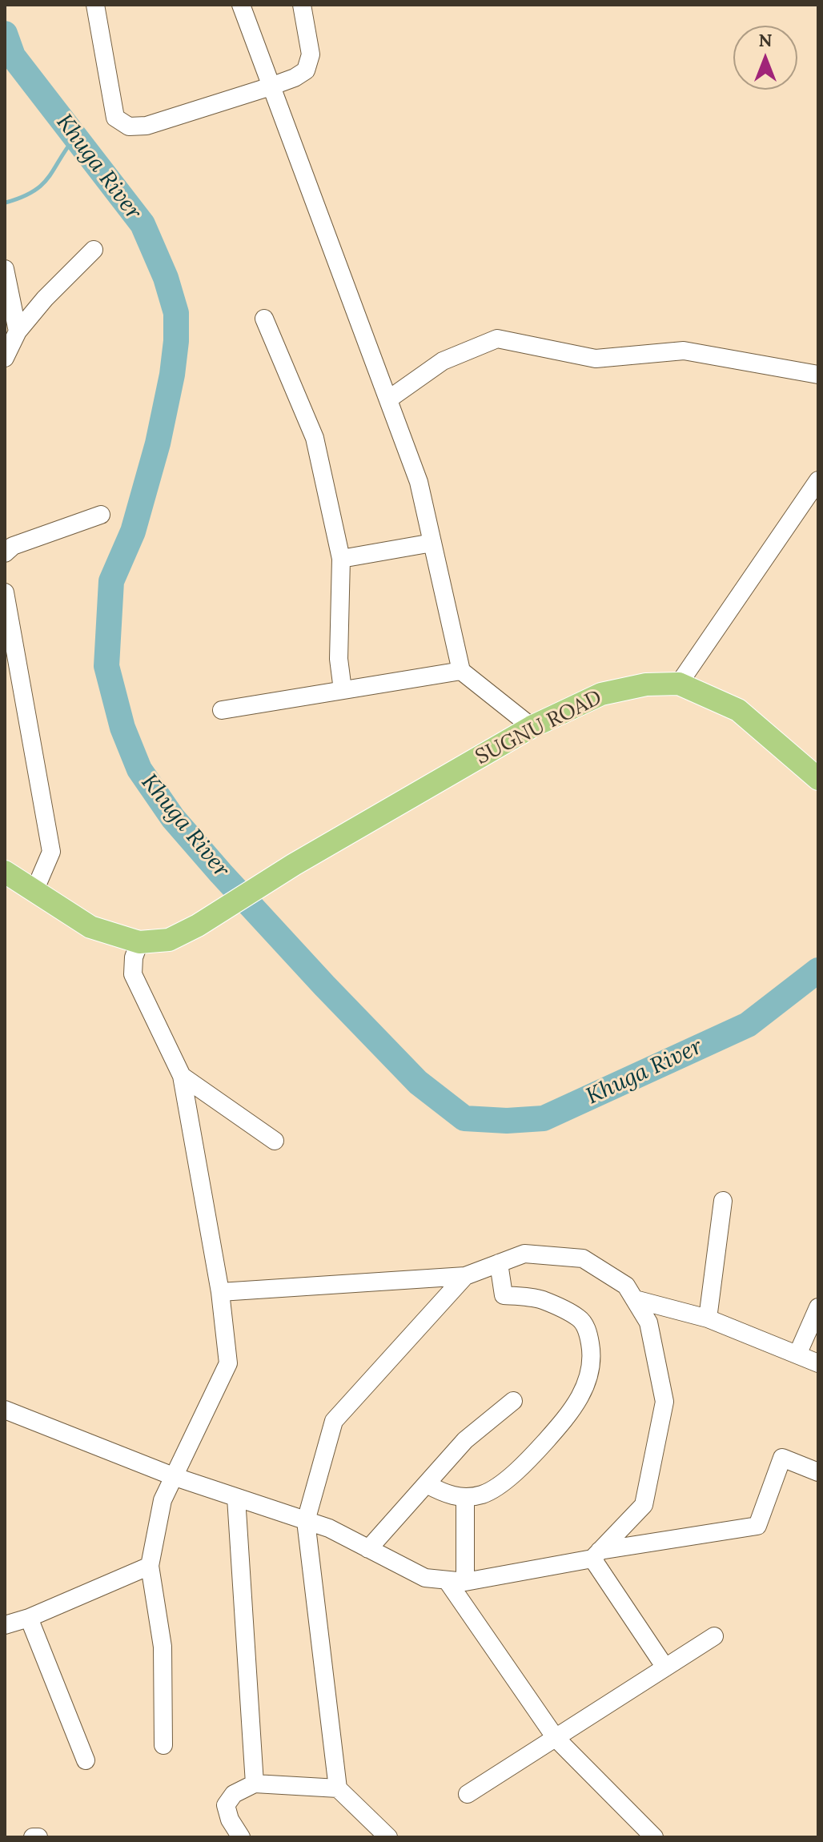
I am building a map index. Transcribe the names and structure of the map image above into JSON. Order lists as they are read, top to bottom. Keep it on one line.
{"streets":{"main road":["SUGNU ROAD"]},"water":["Khuga River"],"north":"top"}
